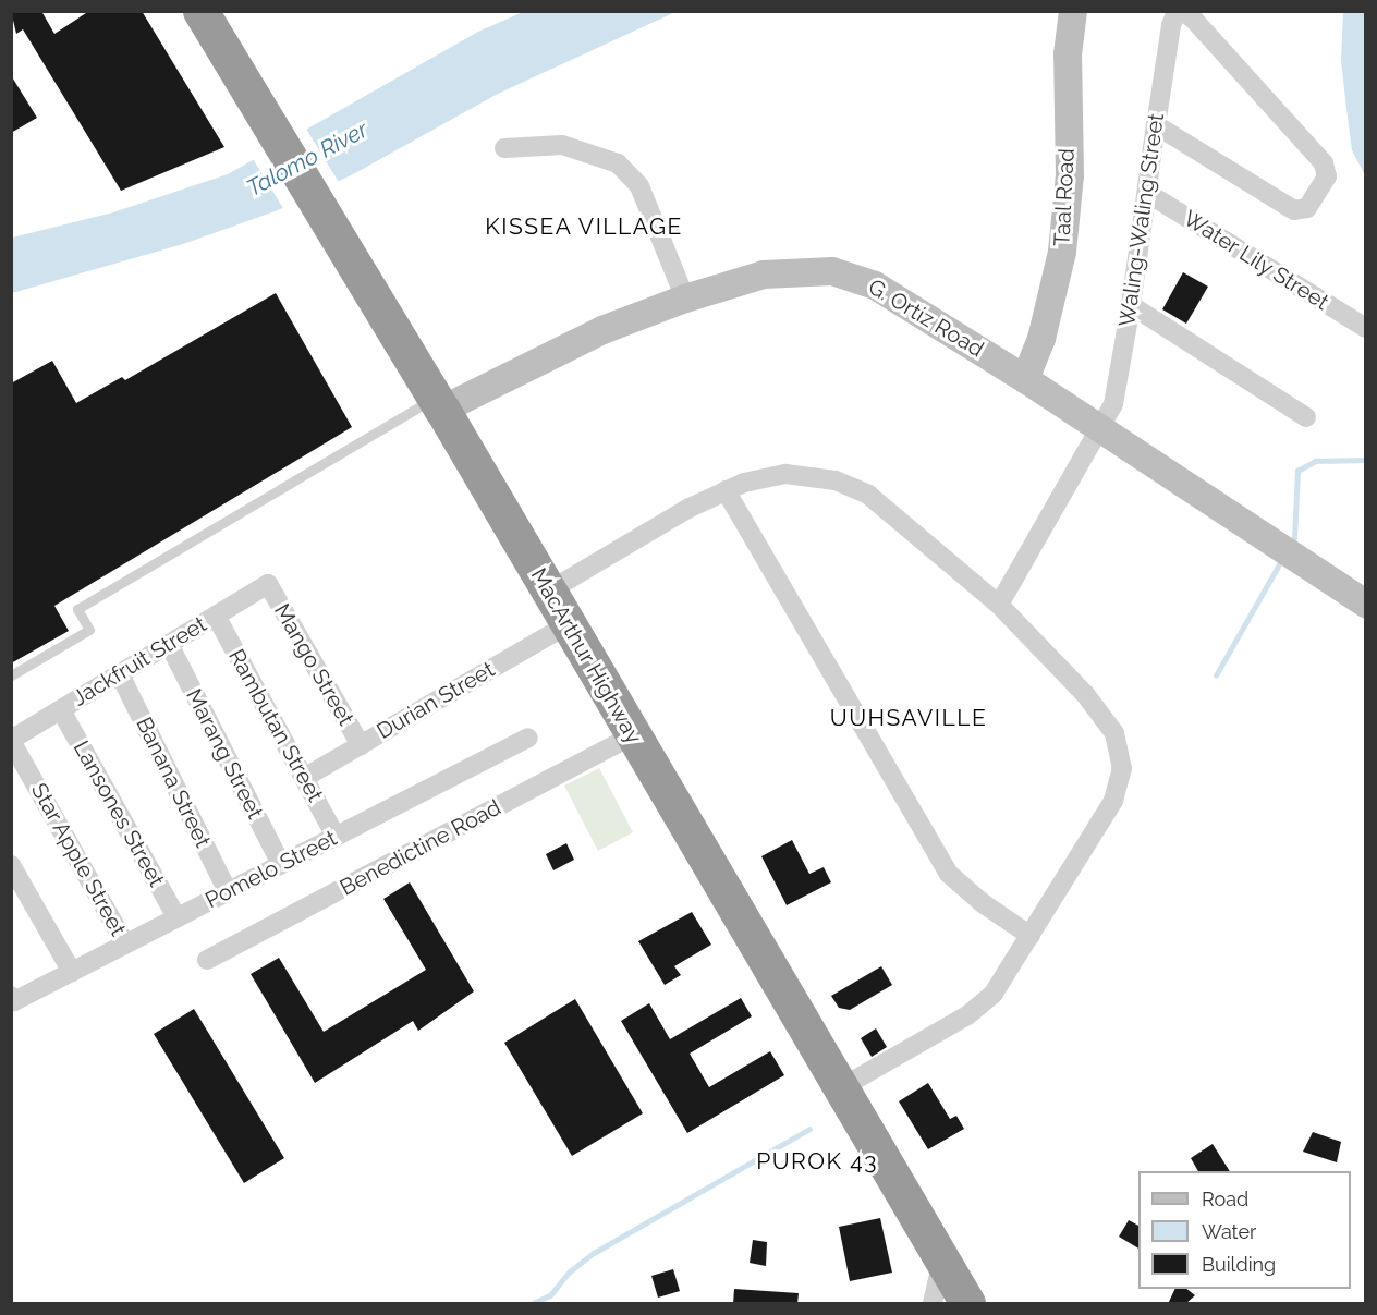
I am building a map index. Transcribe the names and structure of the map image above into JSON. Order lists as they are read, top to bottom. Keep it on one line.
{"streets":{"highway":["MacArthur Highway"],"street":["Taal Road","Waling-Waling Street","Water Lily Street","G. Ortiz Road","Jackfruit Street","Mango Street","Durian Street","Rambutan Street","Marang Street","Banana Street","Lansones Street","Benedictine Road","Star Apple Street","Pomelo Street"]},"crossings":[["Taal Road","G. Ortiz Road"],["Waling-Waling Street","Water Lily Street"],["Waling-Waling Street","G. Ortiz Road"],["G. Ortiz Road","MacArthur Highway"],["MacArthur Highway","Durian Street"],["MacArthur Highway","Benedictine Road"],["Jackfruit Street","Mango Street"],["Jackfruit Street","Rambutan Street"],["Jackfruit Street","Marang Street"],["Jackfruit Street","Banana Street"],["Jackfruit Street","Lansones Street"],["Jackfruit Street","Star Apple Street"],["Mango Street","Durian Street"],["Durian Street","Rambutan Street"],["Rambutan Street","Pomelo Street"],["Marang Street","Pomelo Street"],["Banana Street","Pomelo Street"],["Lansones Street","Pomelo Street"],["Star Apple Street","Pomelo Street"]],"districts":["KISSEA VILLAGE","UUHSAVILLE","PUROK 43"],"water":["Talomo River"],"legend":["Road","Water","Building"]}
